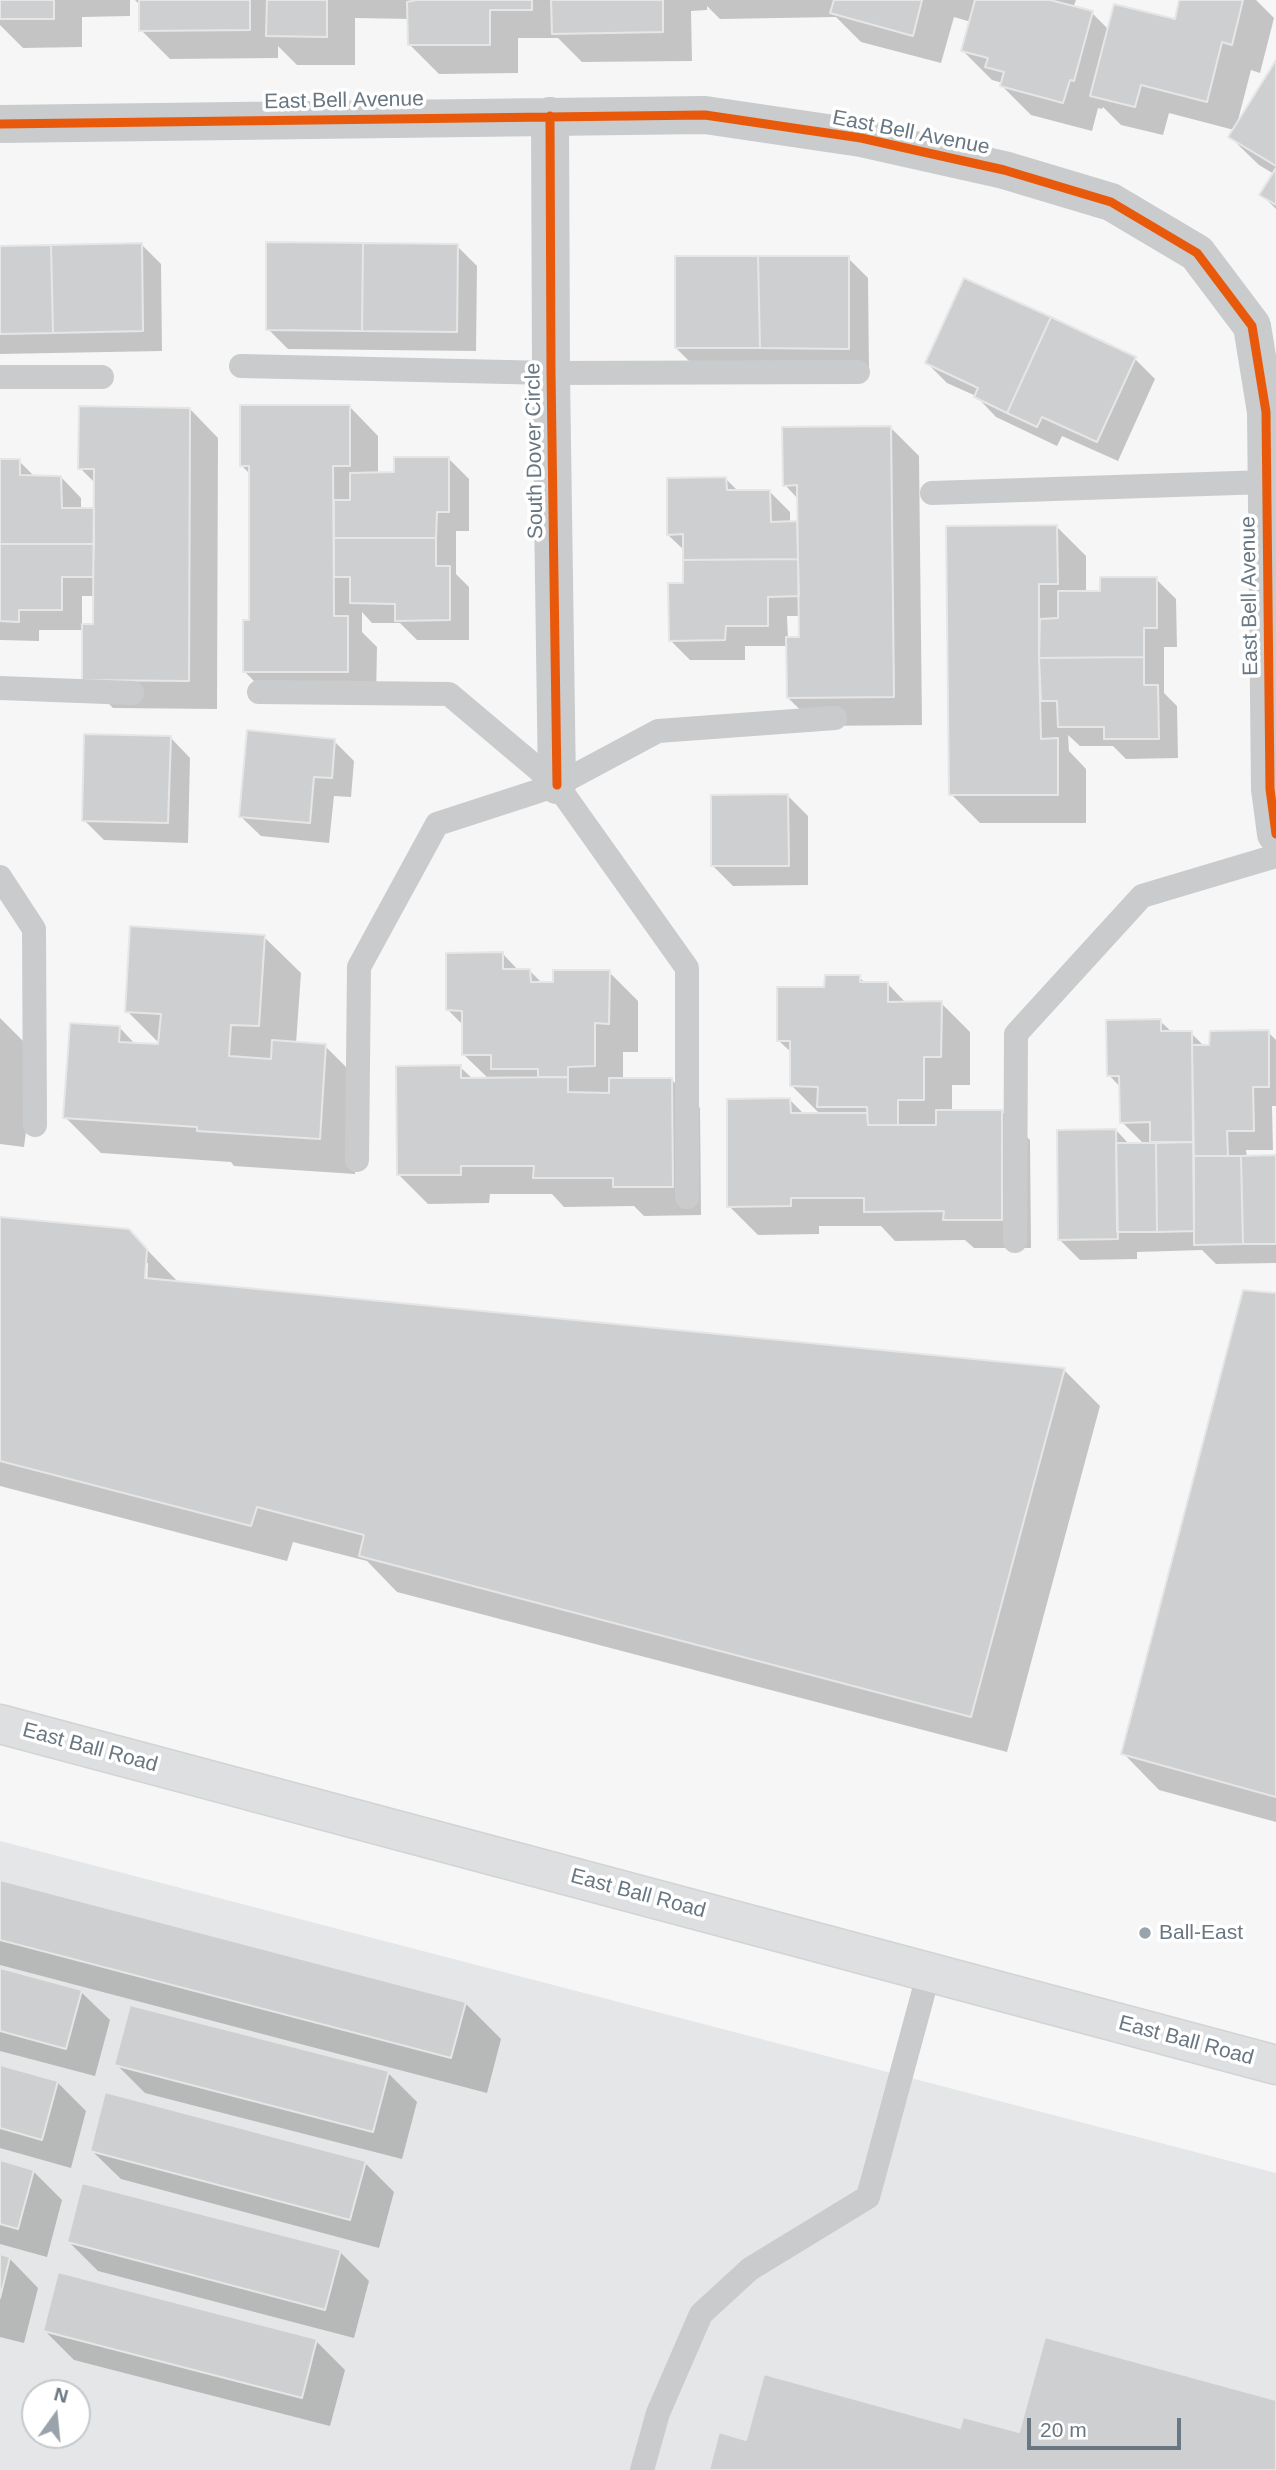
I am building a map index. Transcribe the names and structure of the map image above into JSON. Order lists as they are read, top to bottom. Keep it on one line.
{"streets":{"main road":["East Ball Road"],"street":["East Bell Avenue","South Dover Circle"]},"crossings":[["East Bell Avenue","South Dover Circle"]],"places":["Ball-East"],"scale_bar":"20 m","north":"top"}
